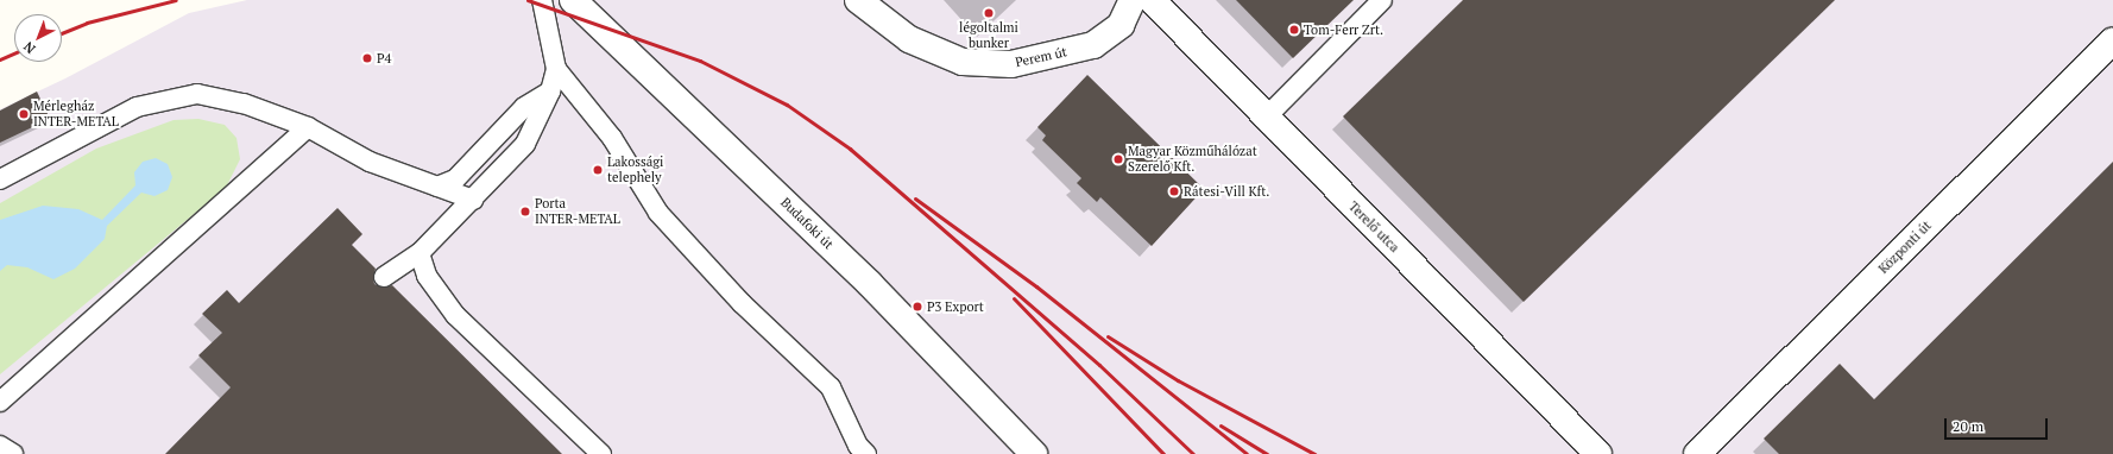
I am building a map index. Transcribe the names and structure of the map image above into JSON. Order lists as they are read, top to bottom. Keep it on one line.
{"streets":{"street":["Perem út","Budafoki út","Terelő utca","Központi út"]},"places":["légoltalmi bunker","Tom-Ferr Zrt.","P4","Mérlegház INTER-METAL","Magyar Közműhálózat Szerelő Kft.","Lakossági telephely","Rátesi-Vill Kft.","Porta INTER-METAL","P3 Export"],"scale_bar":"20 m","north":"bottom left"}
